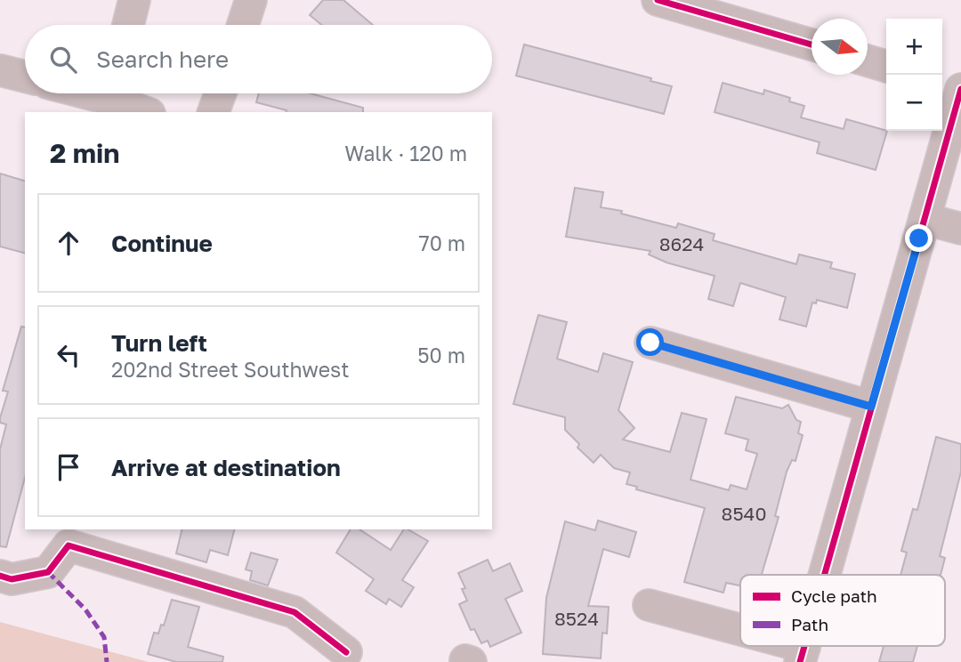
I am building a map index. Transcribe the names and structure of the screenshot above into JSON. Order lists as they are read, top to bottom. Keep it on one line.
{"house_numbers":["8624","8540","8524"],"legend":["Cycle path","Path"],"north":"right","page":{"map_buttons":["+","−"],"search":"Search here","heading":["2 min","Walk · 120 m"],"list":[["Continue","70 m"],["Turn left","202nd Street Southwest","50 m"],"Arrive at destination"]}}
